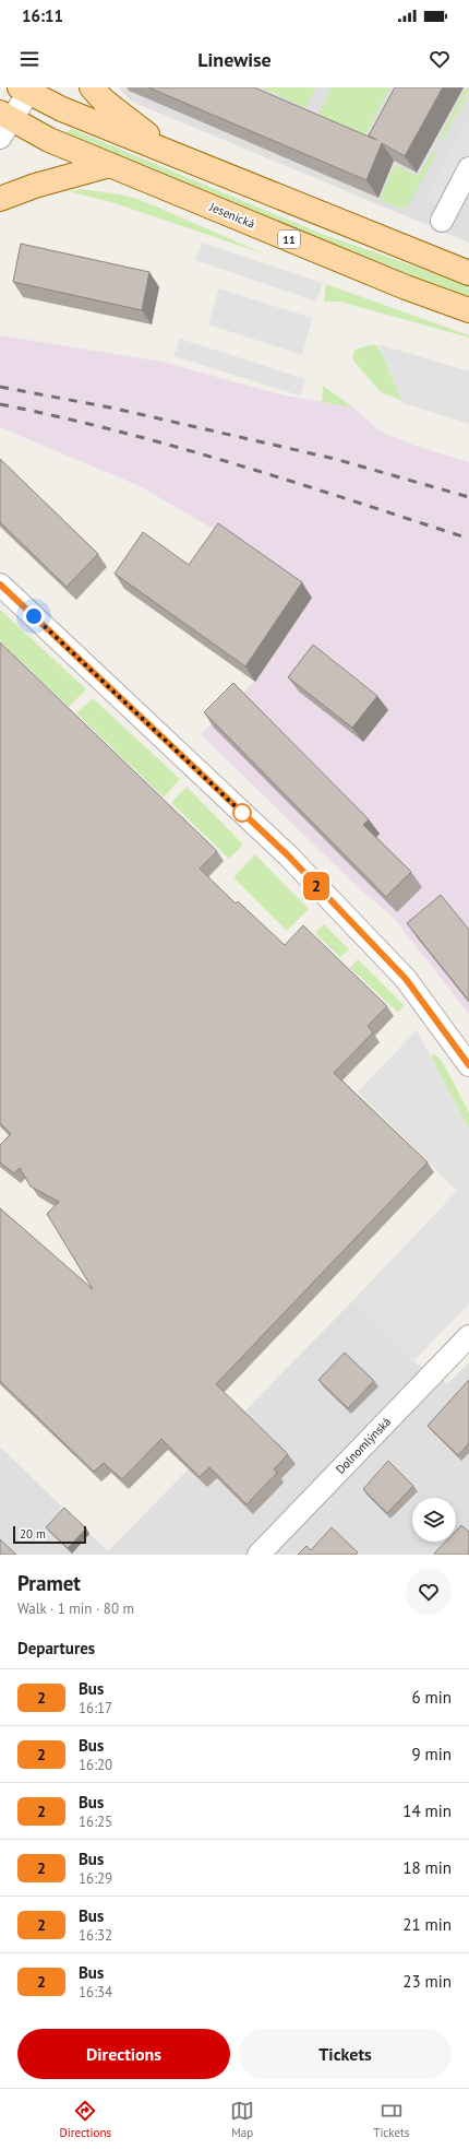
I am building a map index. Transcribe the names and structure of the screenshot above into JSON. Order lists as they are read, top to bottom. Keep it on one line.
{"streets":{"main road":["Jesenická","11"],"street":["Dolnomlýnská"]},"lines":["bus line 2"],"scale_bar":"20 m","page":{"status":"16:11","header":"Linewise","on_map":"2","scale":"20 m","heading":[["Pramet","Walk · 1 min · 80 m"],"Departures"],"list":[{"mark":"2","name":"Bus","note":"16:17","value":"6 min"},{"mark":"2","name":"Bus","note":"16:20","value":"9 min"},{"mark":"2","name":"Bus","note":"16:25","value":"14 min"},{"mark":"2","name":"Bus","note":"16:29","value":"18 min"},{"mark":"2","name":"Bus","note":"16:32","value":"21 min"},{"mark":"2","name":"Bus","note":"16:34","value":"23 min"}],"buttons":["Directions","Tickets"],"tabs":["Directions","Map","Tickets"]}}
